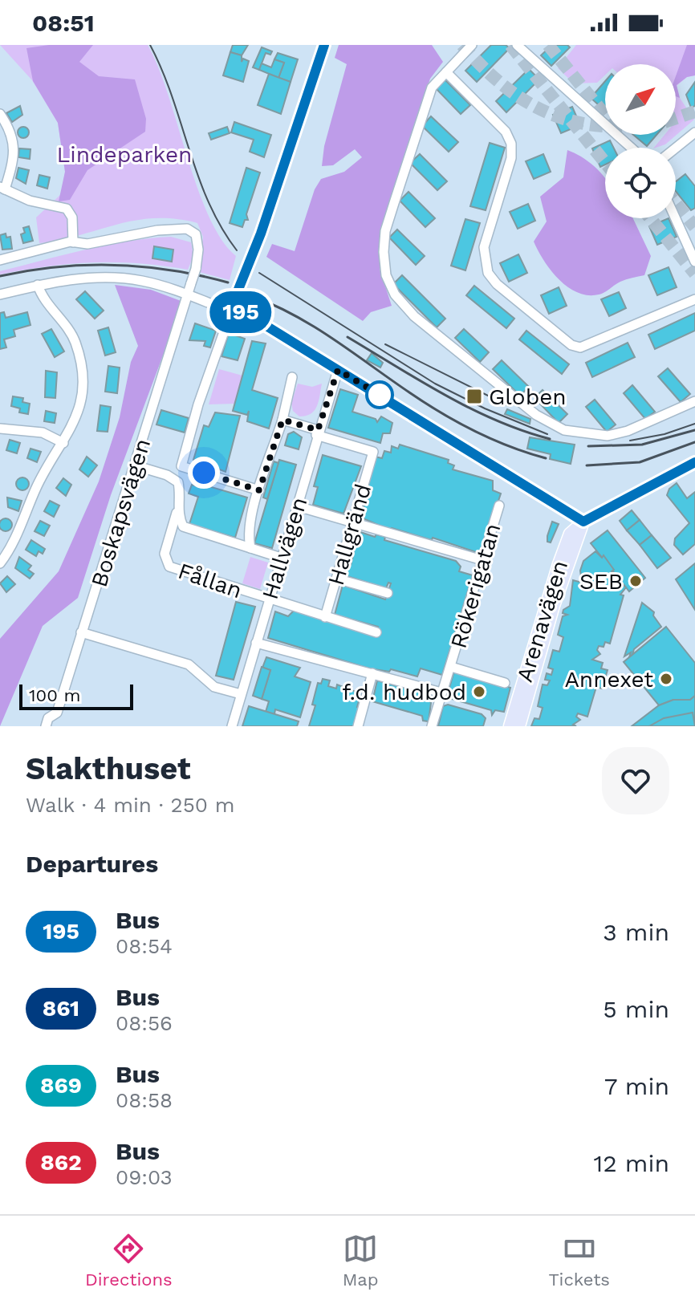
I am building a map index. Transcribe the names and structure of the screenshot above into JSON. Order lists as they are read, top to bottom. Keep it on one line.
{"streets":{"main road":["Arenavägen"],"street":["Boskapsvägen","Hallgränd","Hallvägen","Fållan","Rökerigatan"]},"crossings":[["Boskapsvägen","Fållan"],["Hallgränd","Hallvägen"],["Hallvägen","Fållan"]],"parks":["Lindeparken"],"places":{"transit":["Globen"],"other":["SEB","Annexet","f.d. hudbod"]},"lines":["bus line 195"],"scale_bar":"100 m","north":"top right","page":{"status":"08:51","on_map":"195","scale":"100 m","heading":[["Slakthuset","Walk · 4 min · 250 m"],"Departures"],"list":[{"mark":"195","name":"Bus","note":"08:54","value":"3 min"},{"mark":"861","name":"Bus","note":"08:56","value":"5 min"},{"mark":"869","name":"Bus","note":"08:58","value":"7 min"},{"mark":"862","name":"Bus","note":"09:03","value":"12 min"}],"tabs":["Directions","Map","Tickets"]}}
